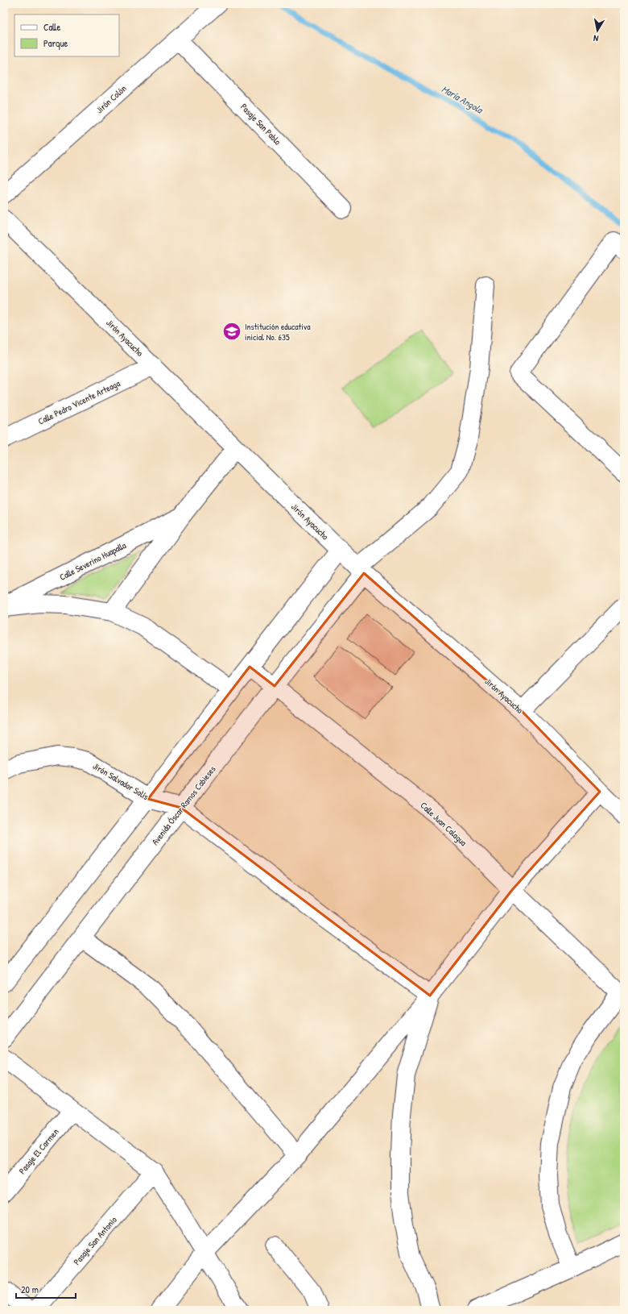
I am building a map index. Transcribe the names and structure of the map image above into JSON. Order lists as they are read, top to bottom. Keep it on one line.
{"streets":{"street":["Jirón Colón","Pasaje San Pablo","Jirón Ayacucho","Calle Pedro Vicente Arteaga","Calle Severino Huapalla","Jirón Salvador Solís","Avenida Óscar Ramos Cabieses","Calle Juan Calagua","Pasaje El Carmen","Pasaje San Antonio"]},"crossings":[["Jirón Colón","Pasaje San Pablo"],["Jirón Ayacucho","Calle Pedro Vicente Arteaga"],["Jirón Ayacucho","Avenida Óscar Ramos Cabieses"],["Jirón Salvador Solís","Avenida Óscar Ramos Cabieses"],["Avenida Óscar Ramos Cabieses","Calle Juan Calagua"]],"water":["María Angola"],"places":{"school or university":["Institución educativa inicial No. 635"]},"legend":["Calle","Parque"],"scale_bar":"20 m","north":"bottom"}
